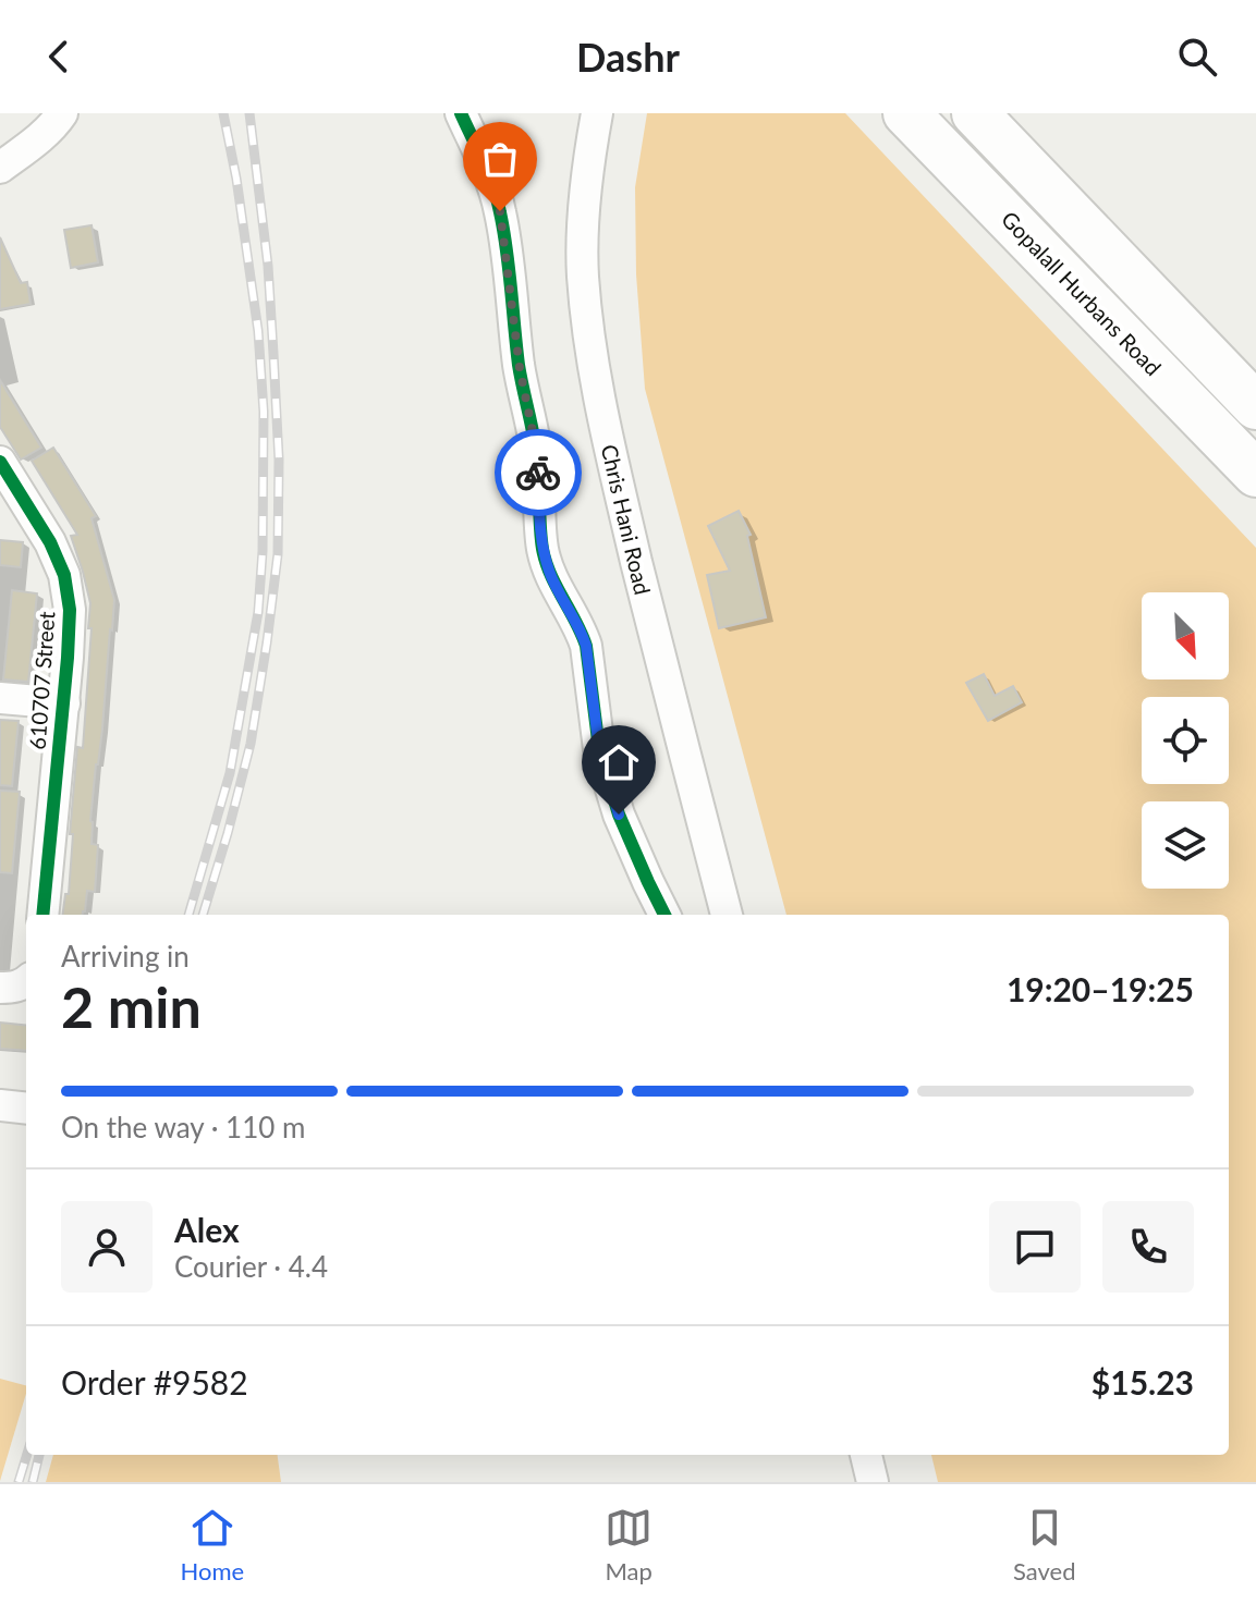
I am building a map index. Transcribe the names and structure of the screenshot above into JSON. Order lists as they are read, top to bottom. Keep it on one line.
{"streets":{"highway":["Gopalall Hurbans Road"],"street":["Chris Hani Road","610707 Street"]},"north":"bottom right","page":{"header":"Dashr","heading":["2 min","Arriving in","19:20–19:25"],"panel":["Alex","Courier · 4.4","Order #9582","$15.23"],"bar":"On the way · 110 m","tabs":["Home","Map","Saved"]}}
